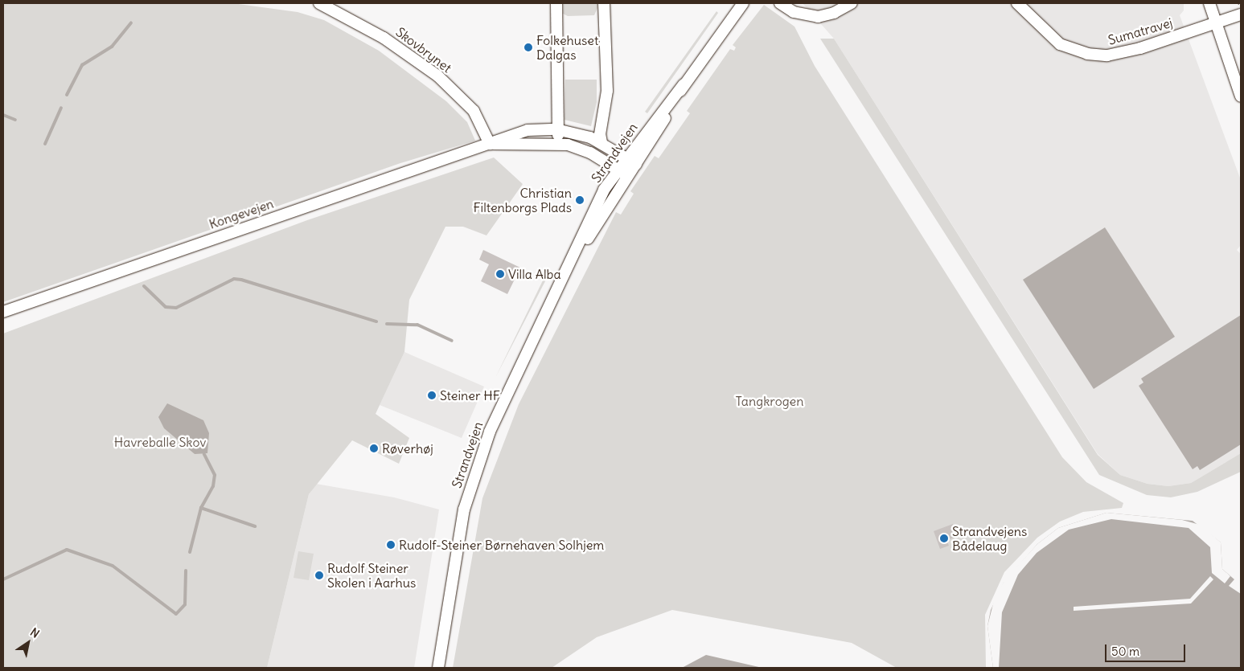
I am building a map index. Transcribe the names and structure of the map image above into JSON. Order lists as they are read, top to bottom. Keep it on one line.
{"streets":{"street":["Sumatravej","Skovbrynet","Strandvejen","Kongevejen"]},"crossings":[["Skovbrynet","Kongevejen"]],"parks":["Tangkrogen","Havreballe Skov"],"places":["Folkehuset Dalgas","Christian Filtenborgs Plads","Villa Alba","Steiner HF","Røverhøj","Strandvejens Bådelaug","Rudolf-Steiner Børnehaven Solhjem","Rudolf Steiner Skolen i Aarhus"],"scale_bar":"50 m","north":"top right"}
